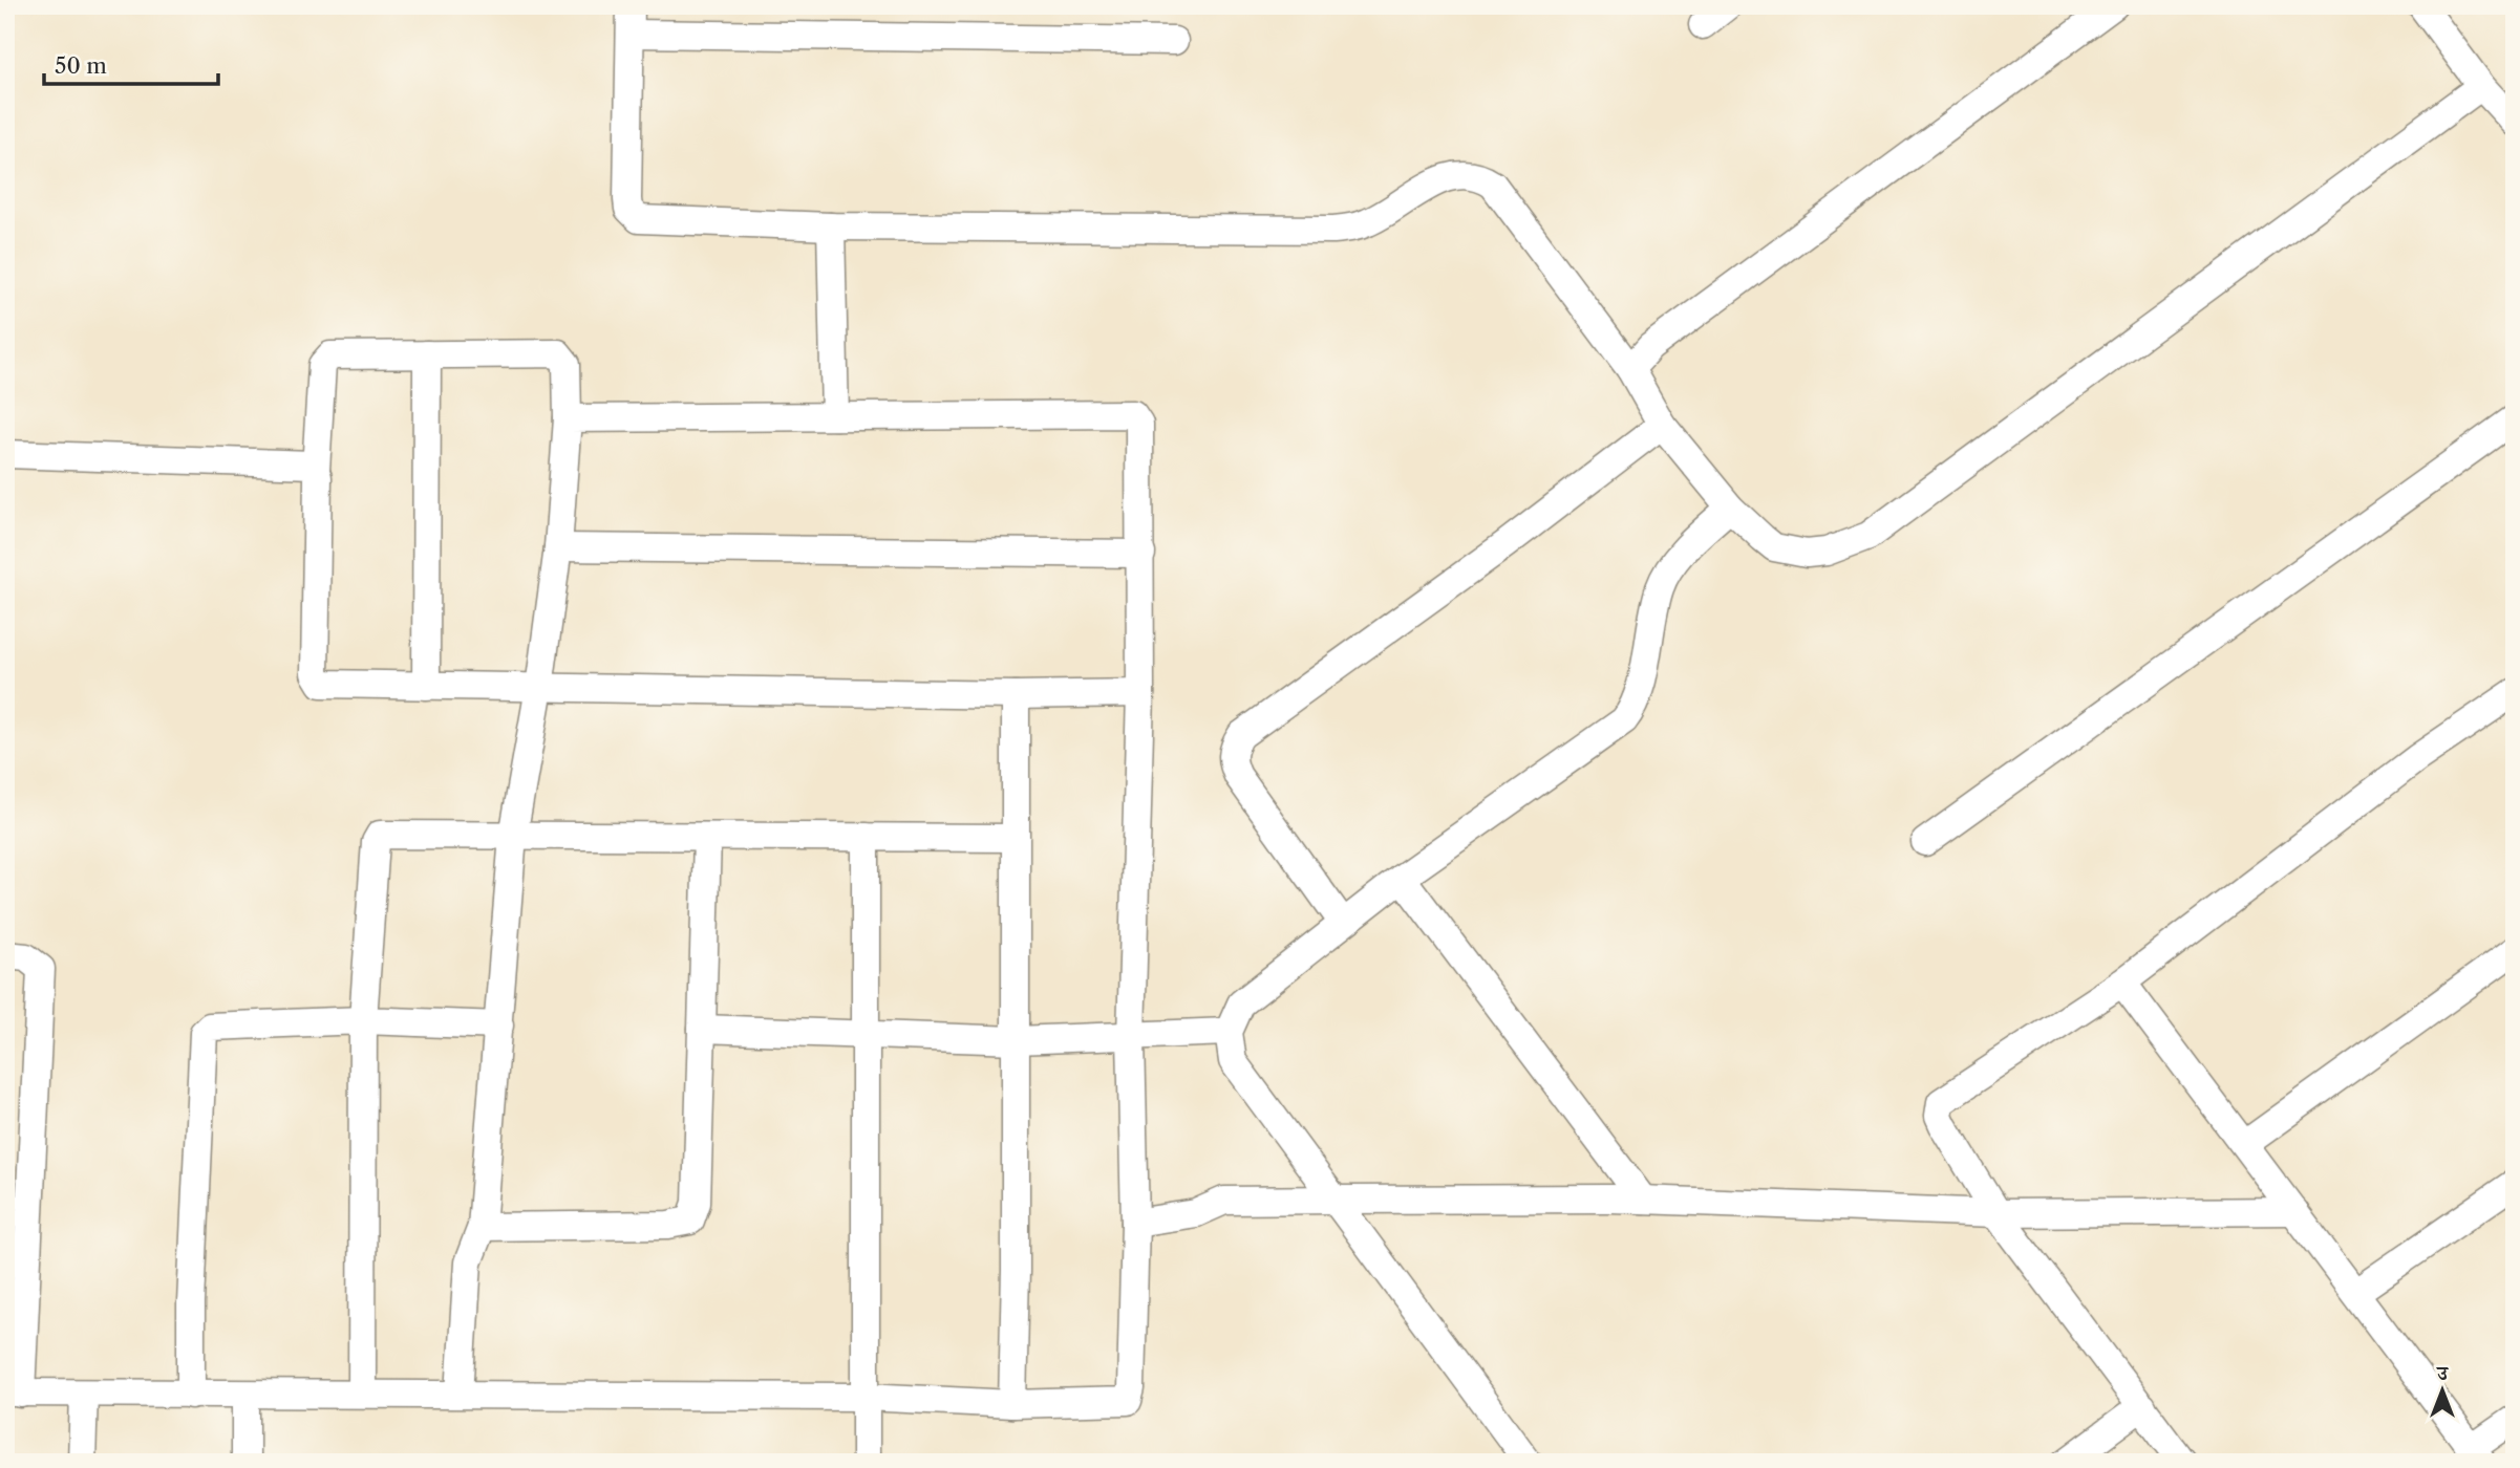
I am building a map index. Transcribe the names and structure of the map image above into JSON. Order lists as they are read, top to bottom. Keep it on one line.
{"scale_bar":"50 m","north":"top"}
